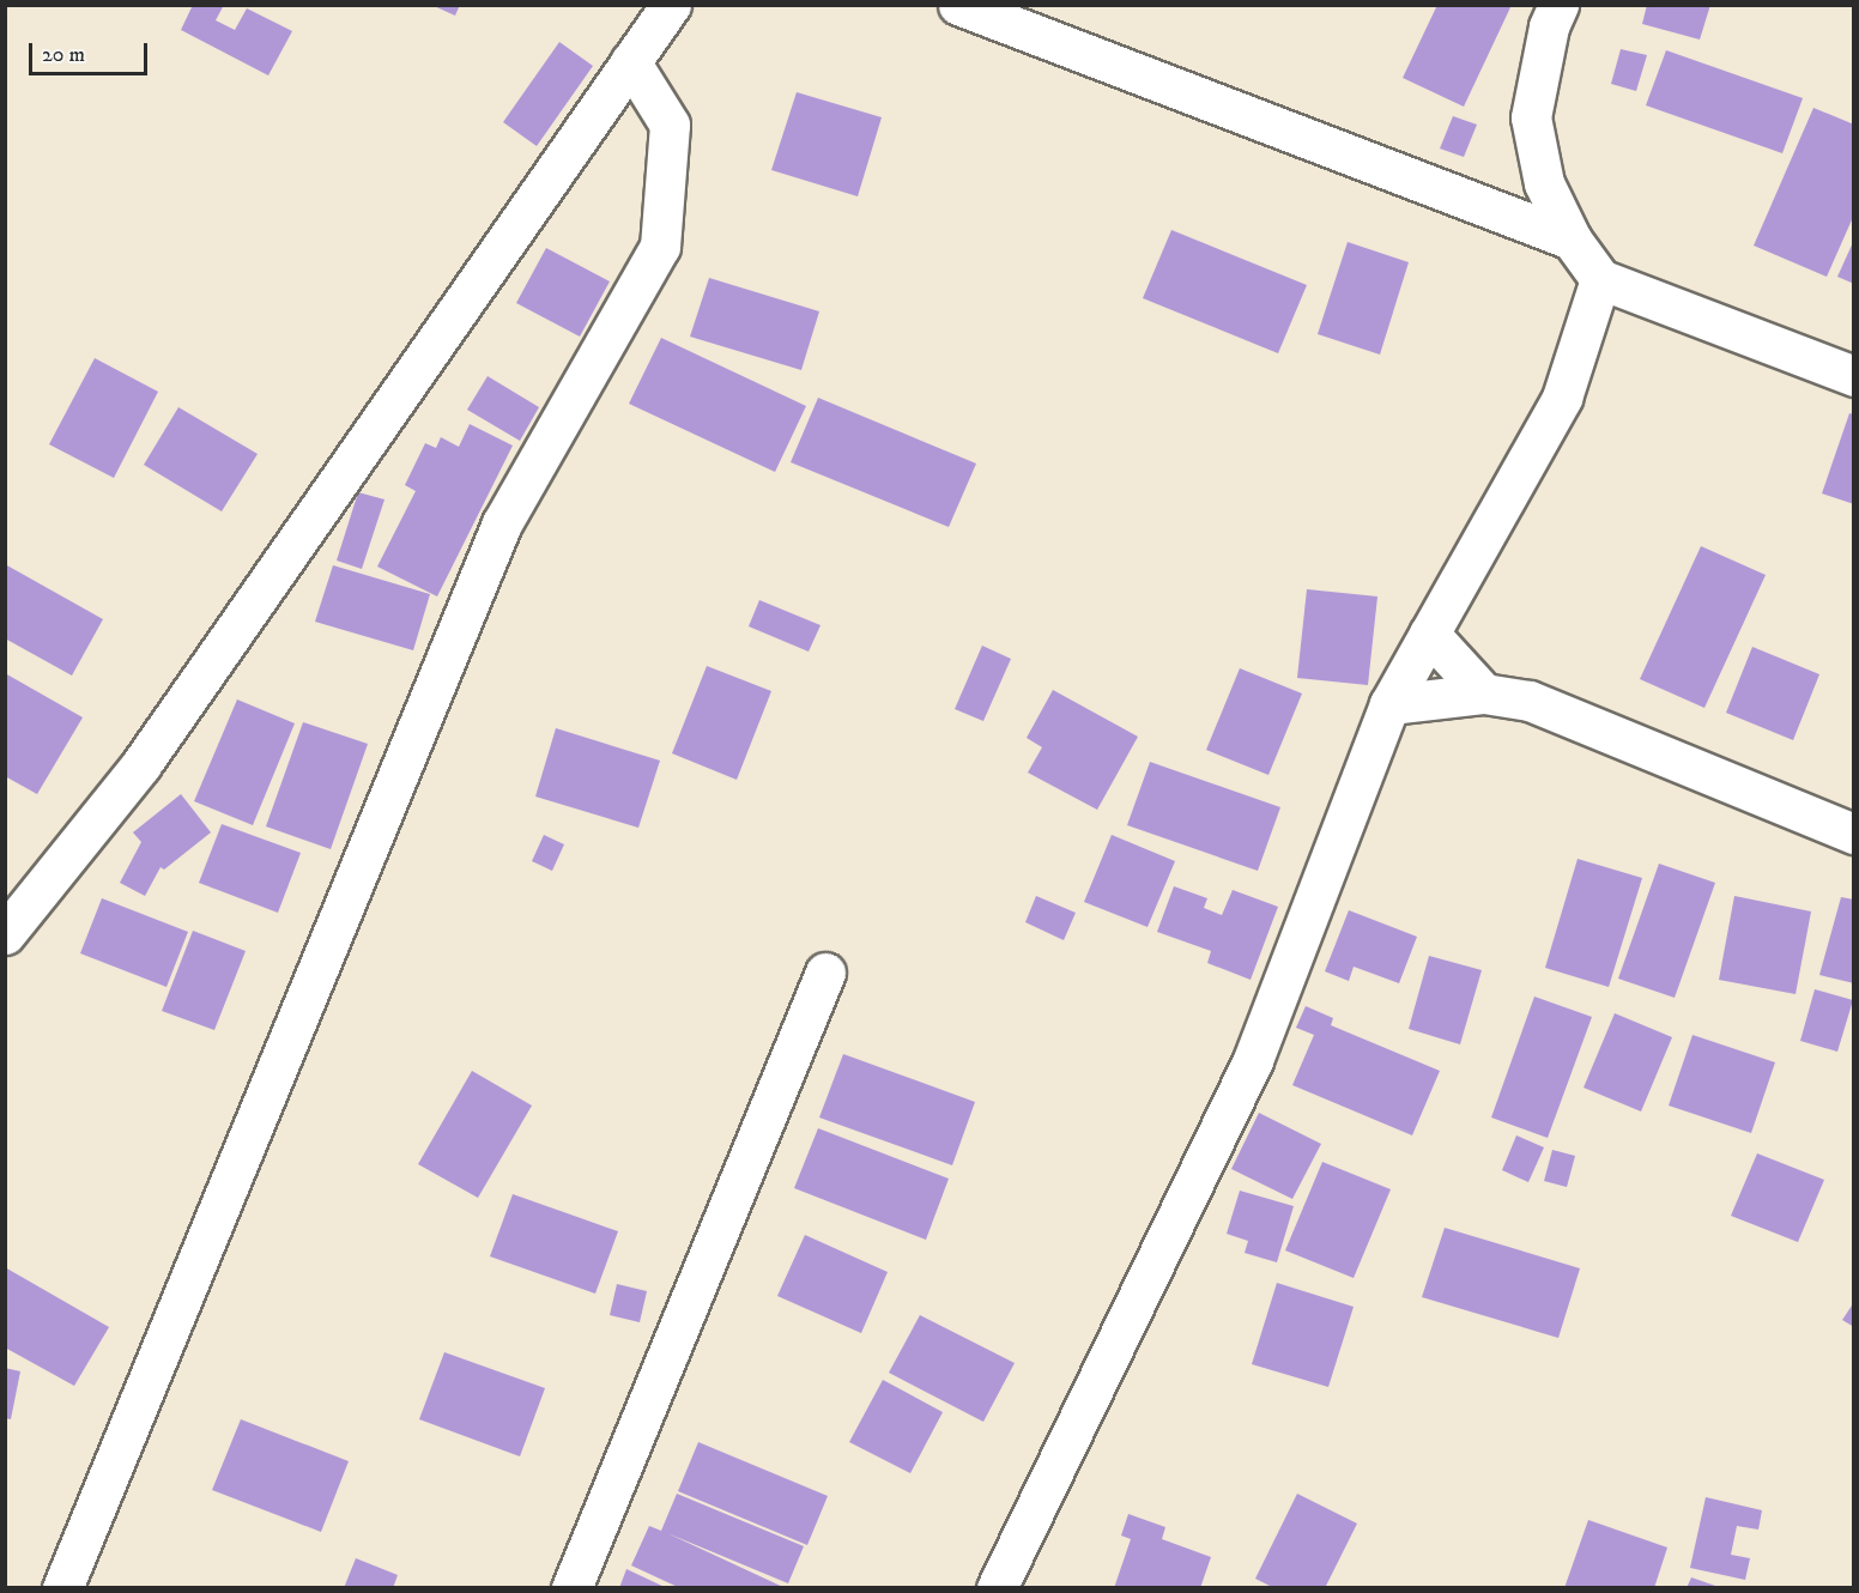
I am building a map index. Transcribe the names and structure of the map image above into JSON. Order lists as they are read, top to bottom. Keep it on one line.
{"scale_bar":"20 m"}
